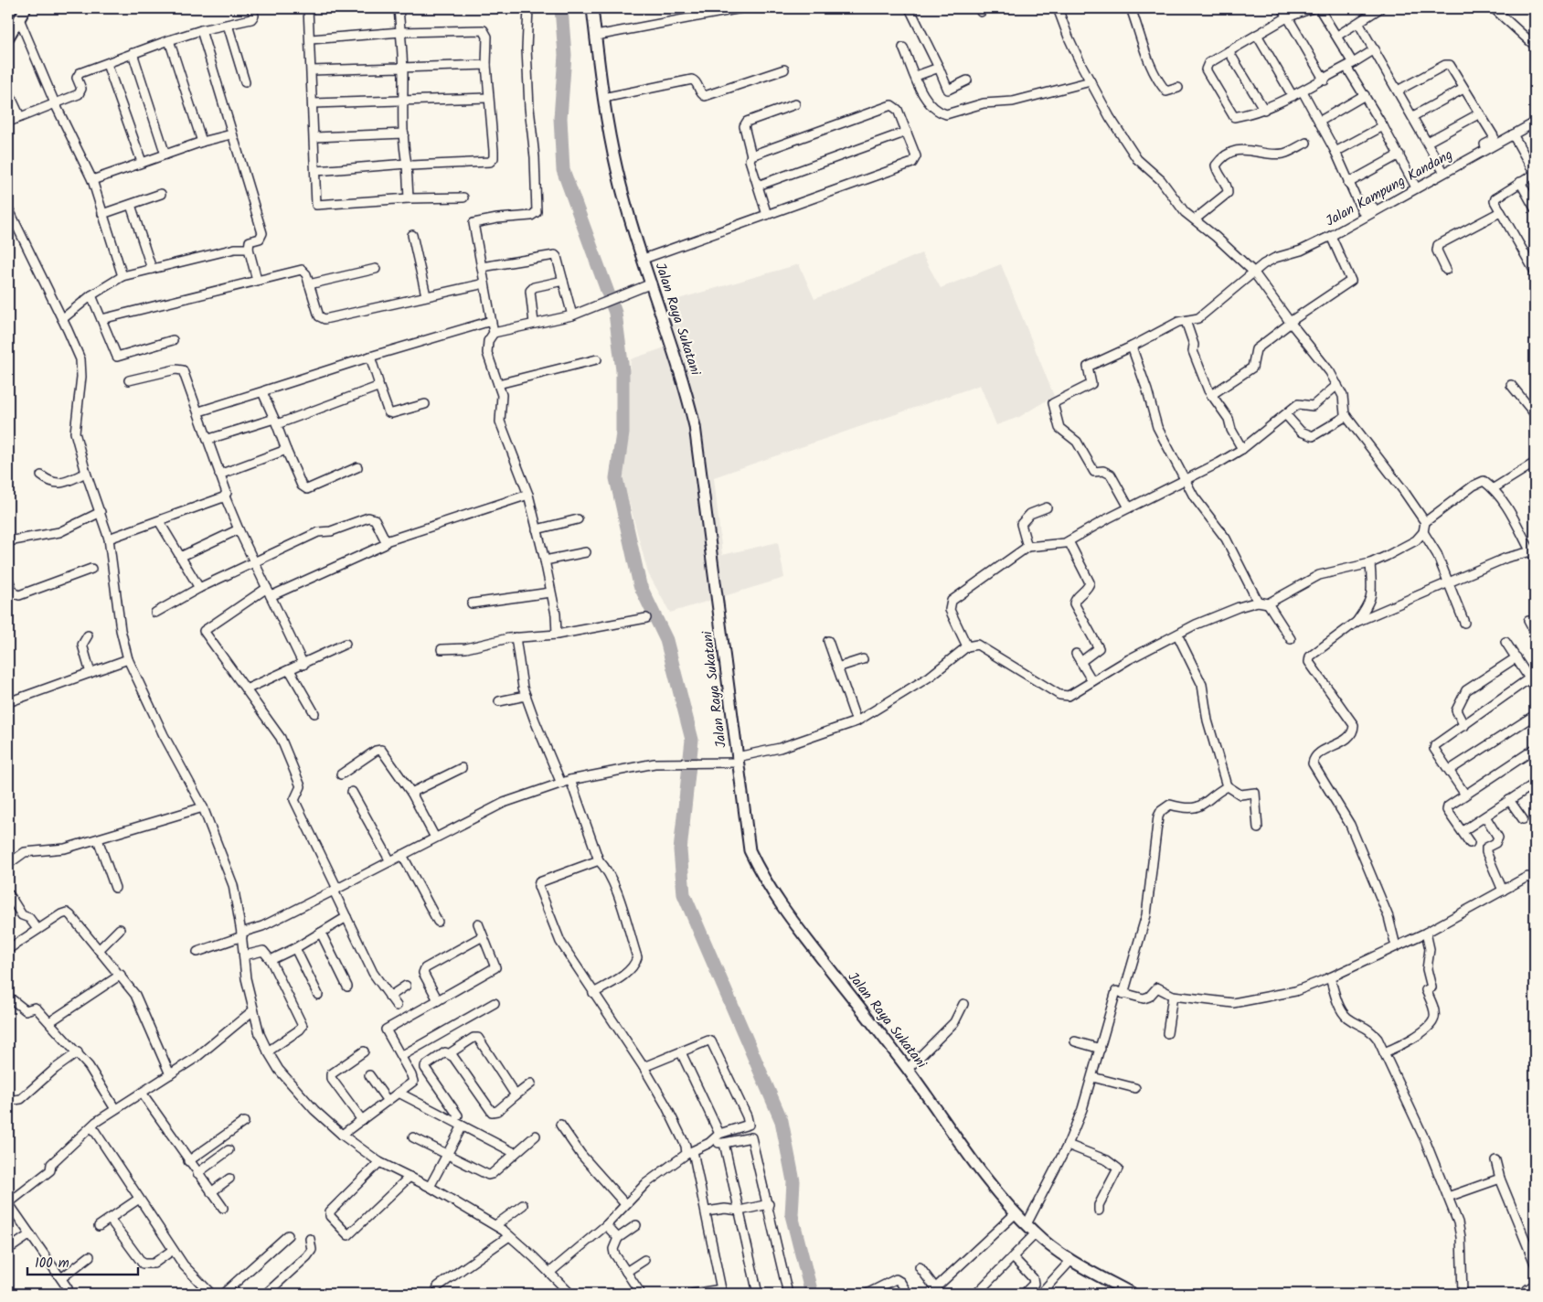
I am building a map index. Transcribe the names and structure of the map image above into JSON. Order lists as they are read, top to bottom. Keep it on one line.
{"streets":{"main road":["Jalan Raya Sukatani"],"street":["Jalan Kampung Kandang"]},"scale_bar":"100 m"}
